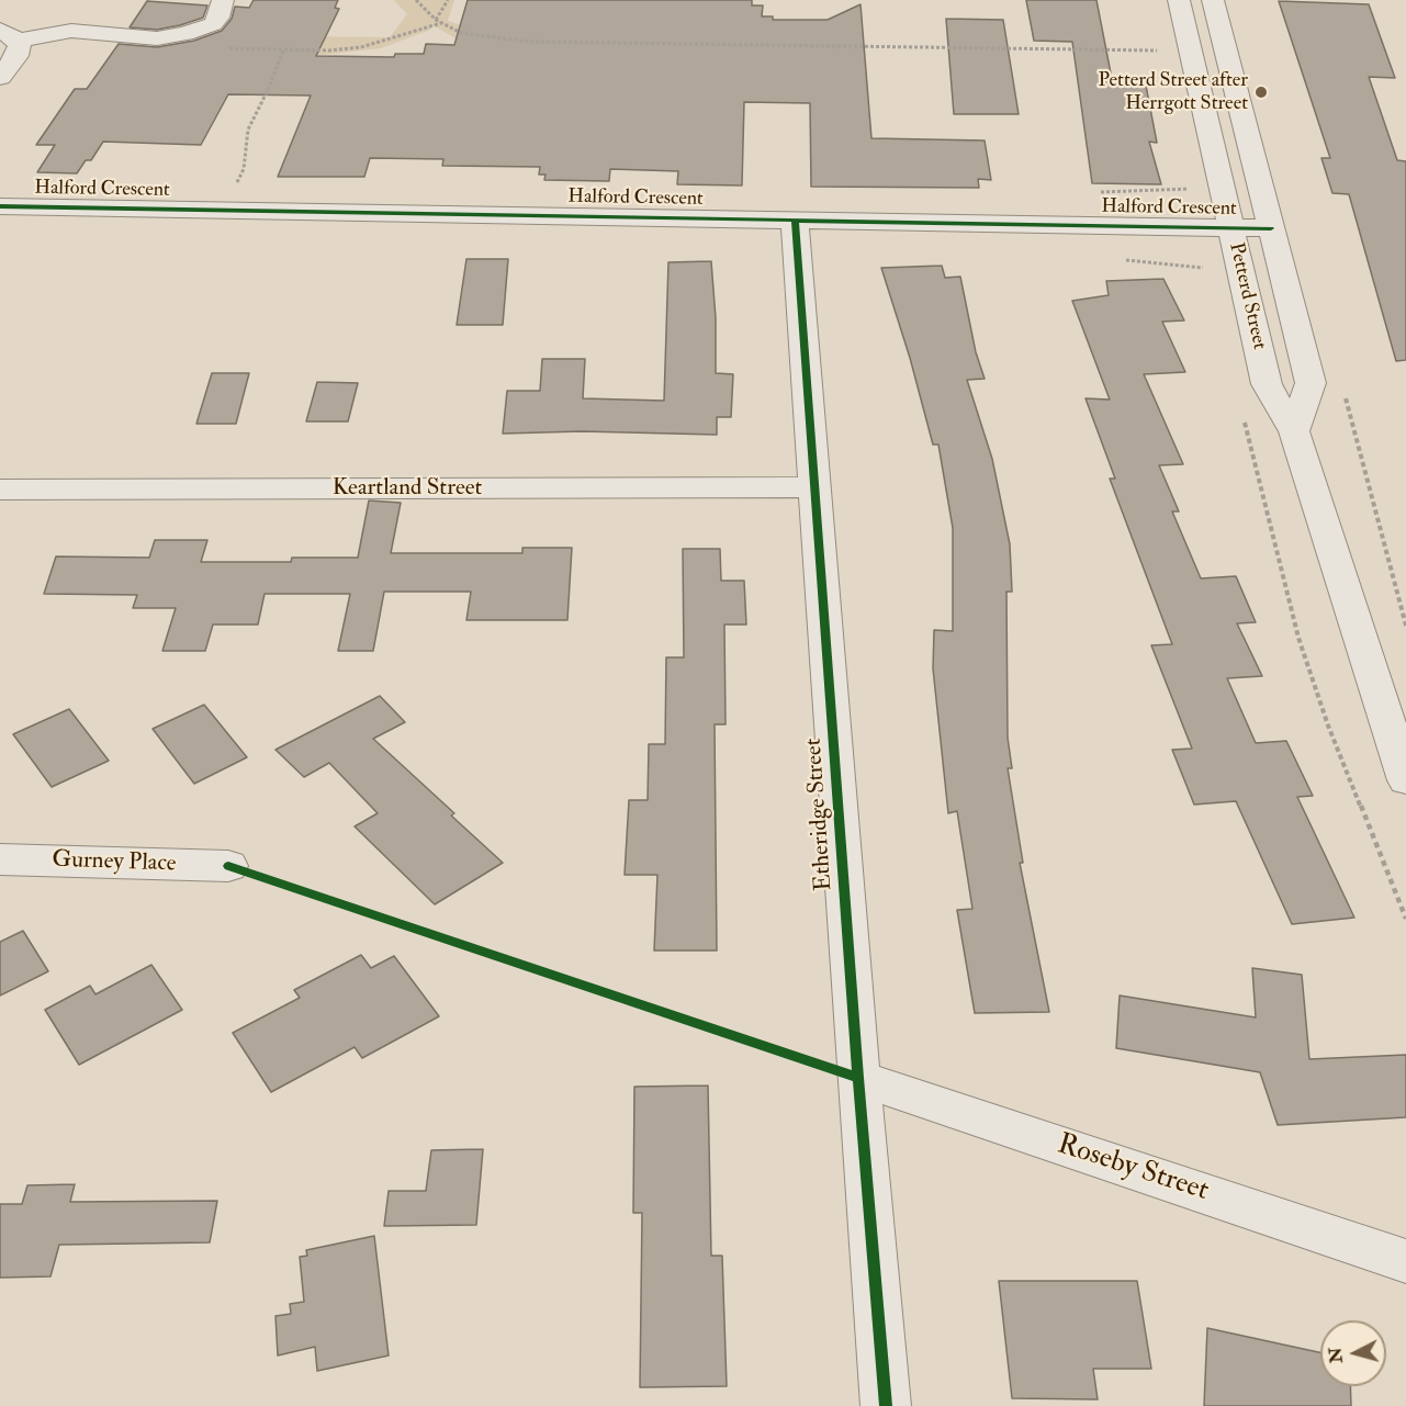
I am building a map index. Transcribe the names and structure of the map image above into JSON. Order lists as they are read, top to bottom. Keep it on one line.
{"streets":{"street":["Halford Crescent","Petterd Street","Keartland Street","Etheridge Street","Gurney Place","Roseby Street"]},"crossings":[["Halford Crescent","Petterd Street"],["Halford Crescent","Etheridge Street"],["Keartland Street","Etheridge Street"],["Etheridge Street","Roseby Street"]],"places":["Petterd Street after Herrgott Street"],"north":"left"}
